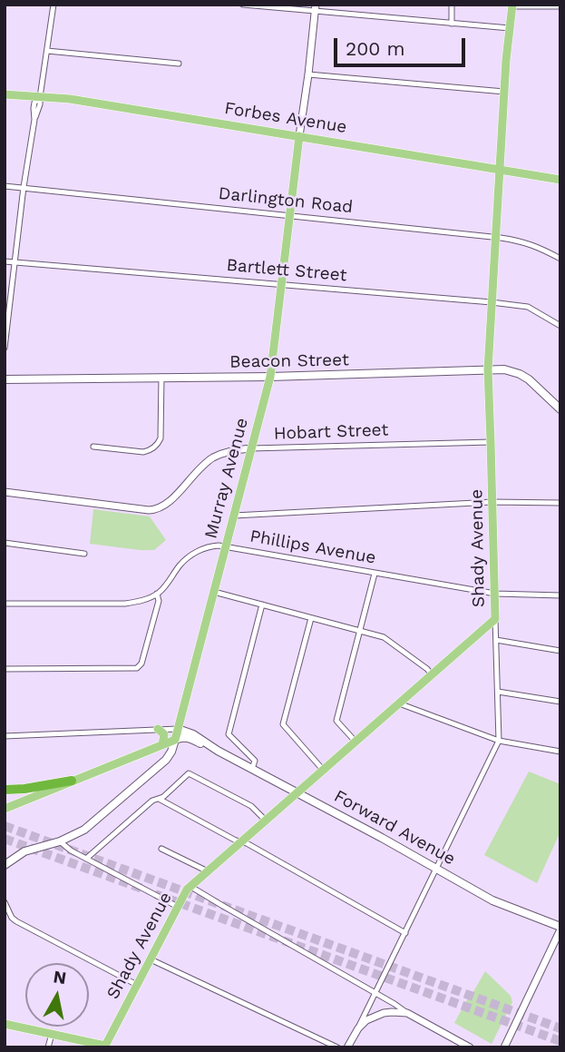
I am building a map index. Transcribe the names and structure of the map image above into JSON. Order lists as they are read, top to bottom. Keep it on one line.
{"streets":{"main road":["Forbes Avenue","Beacon Street","Murray Avenue","Shady Avenue","Forward Avenue"],"street":["Darlington Road","Bartlett Street","Hobart Street","Phillips Avenue"]},"crossings":[["Forbes Avenue","Murray Avenue"],["Forbes Avenue","Shady Avenue"],["Darlington Road","Murray Avenue"],["Darlington Road","Shady Avenue"],["Bartlett Street","Murray Avenue"],["Bartlett Street","Shady Avenue"],["Beacon Street","Murray Avenue"],["Beacon Street","Shady Avenue"],["Hobart Street","Murray Avenue"],["Hobart Street","Shady Avenue"],["Murray Avenue","Phillips Avenue"],["Murray Avenue","Forward Avenue"],["Phillips Avenue","Shady Avenue"],["Shady Avenue","Forward Avenue"]],"scale_bar":"200 m","north":"top"}
